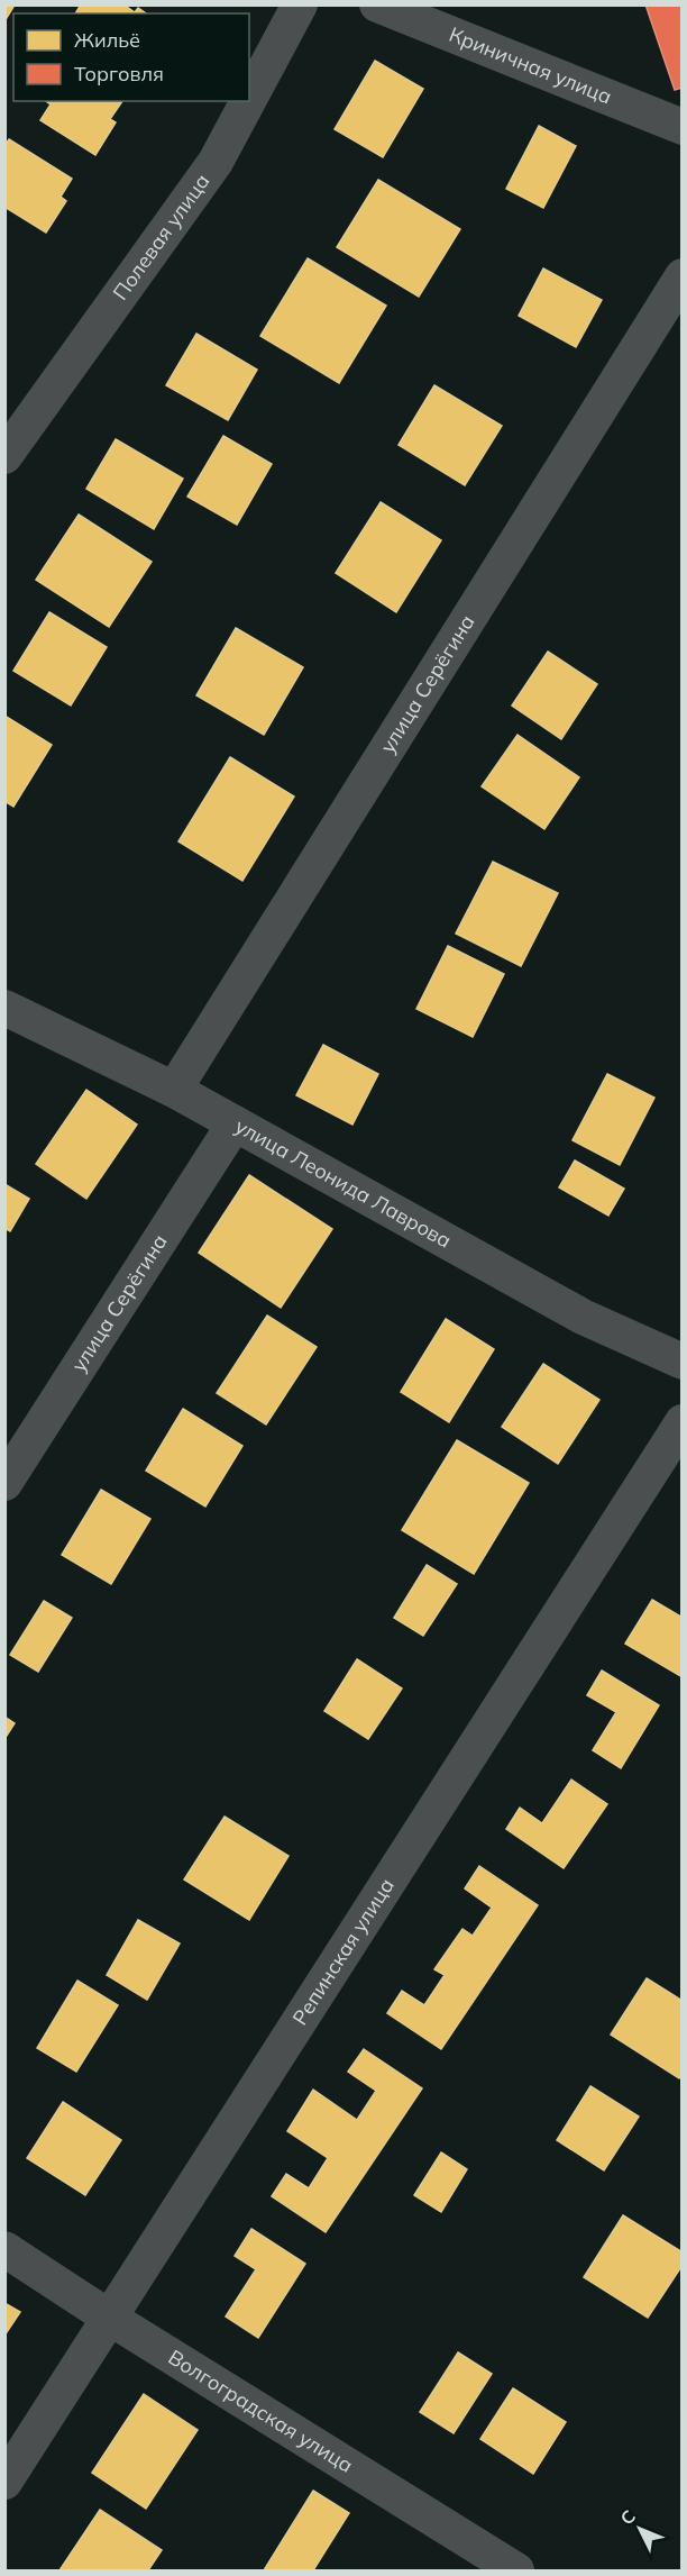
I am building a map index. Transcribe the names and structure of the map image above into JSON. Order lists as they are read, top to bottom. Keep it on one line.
{"streets":{"street":["Криничная улица","Полевая улица","улица Серёгина","улица Леонида Лаврова","Репинская улица","Волгоградская улица"]},"crossings":[["улица Серёгина","улица Леонида Лаврова"],["Репинская улица","Волгоградская улица"]],"legend":["Жильё","Торговля"],"north":"top left"}
